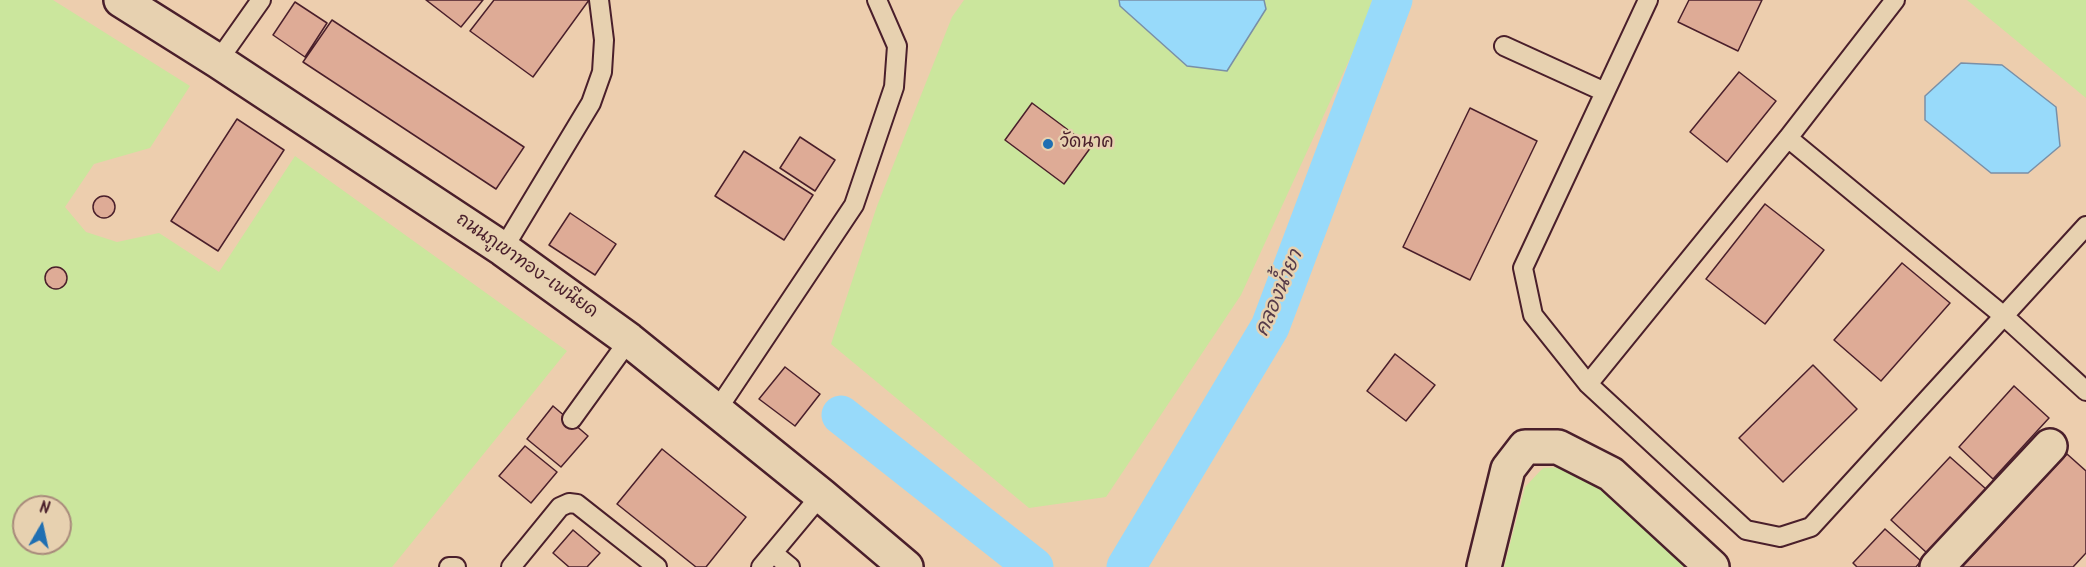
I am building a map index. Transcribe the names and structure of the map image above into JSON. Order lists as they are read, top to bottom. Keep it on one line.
{"streets":{"main road":["ถนนภูเขาทอง-เพนียด"]},"water":["คลองน้ำยา"],"places":["วัดนาค"],"north":"top"}
